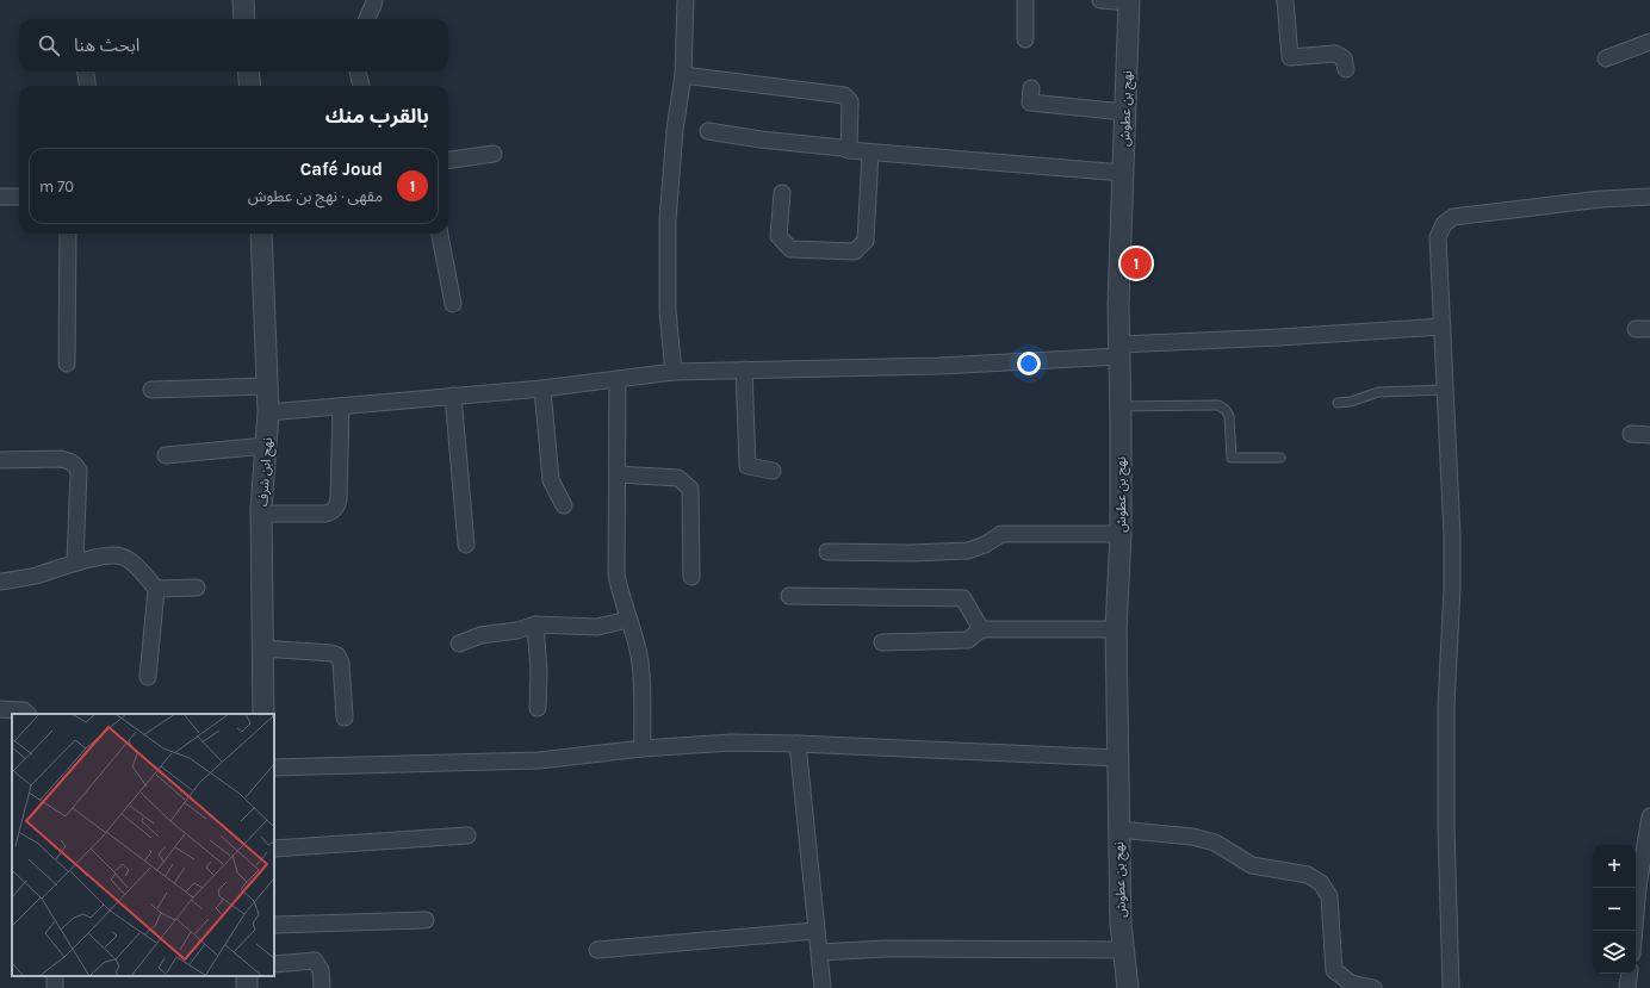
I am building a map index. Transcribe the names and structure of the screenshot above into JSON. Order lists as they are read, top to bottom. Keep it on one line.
{"streets":{"street":["نهج بن عطوش","نهج ابن شرف"]},"page":{"search":"ابحث هنا","heading":"بالقرب منك","list":[{"mark":"1","name":"Café Joud","note":"مقهى · نهج بن عطوش","value":"70 m"}],"pins":"1","map_buttons":["+","−"]}}
